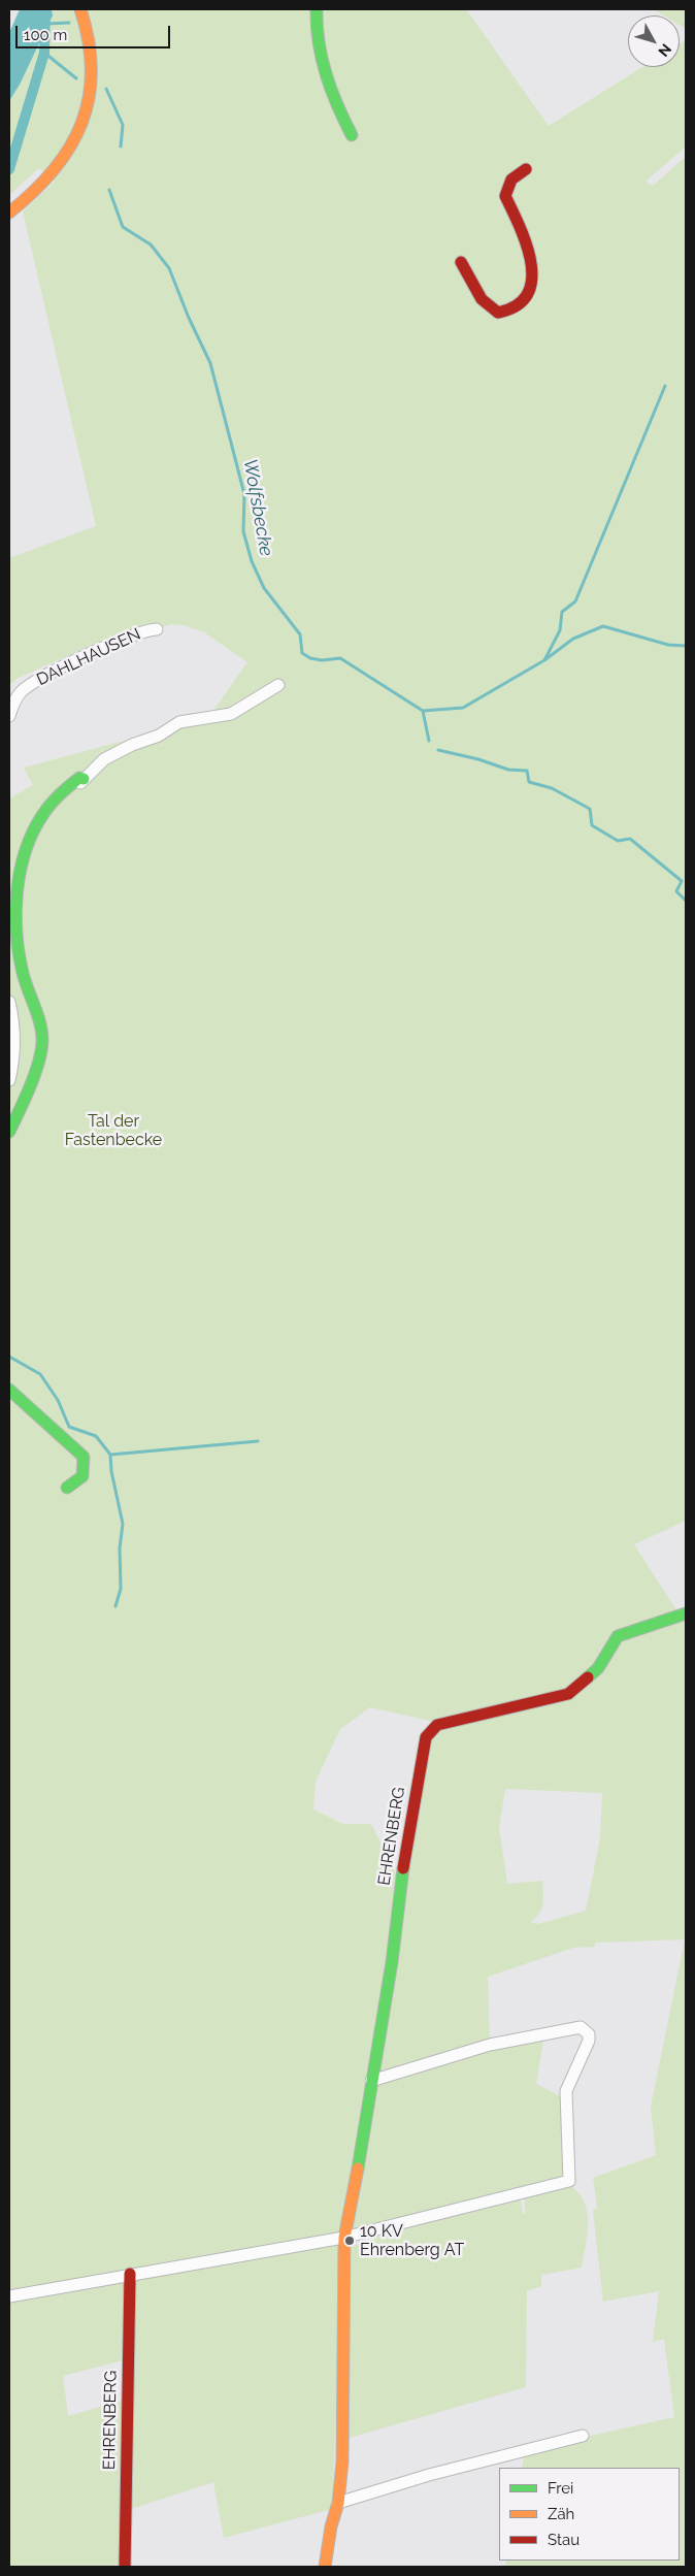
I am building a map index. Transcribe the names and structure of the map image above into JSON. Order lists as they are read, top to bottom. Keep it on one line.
{"streets":{"street":["DAHLHAUSEN","EHRENBERG"]},"water":["Wolfsbecke"],"parks":["Tal der Fastenbecke"],"places":["10 KV Ehrenberg AT"],"legend":["Frei","Zäh","Stau"],"scale_bar":"100 m","north":"bottom right"}
